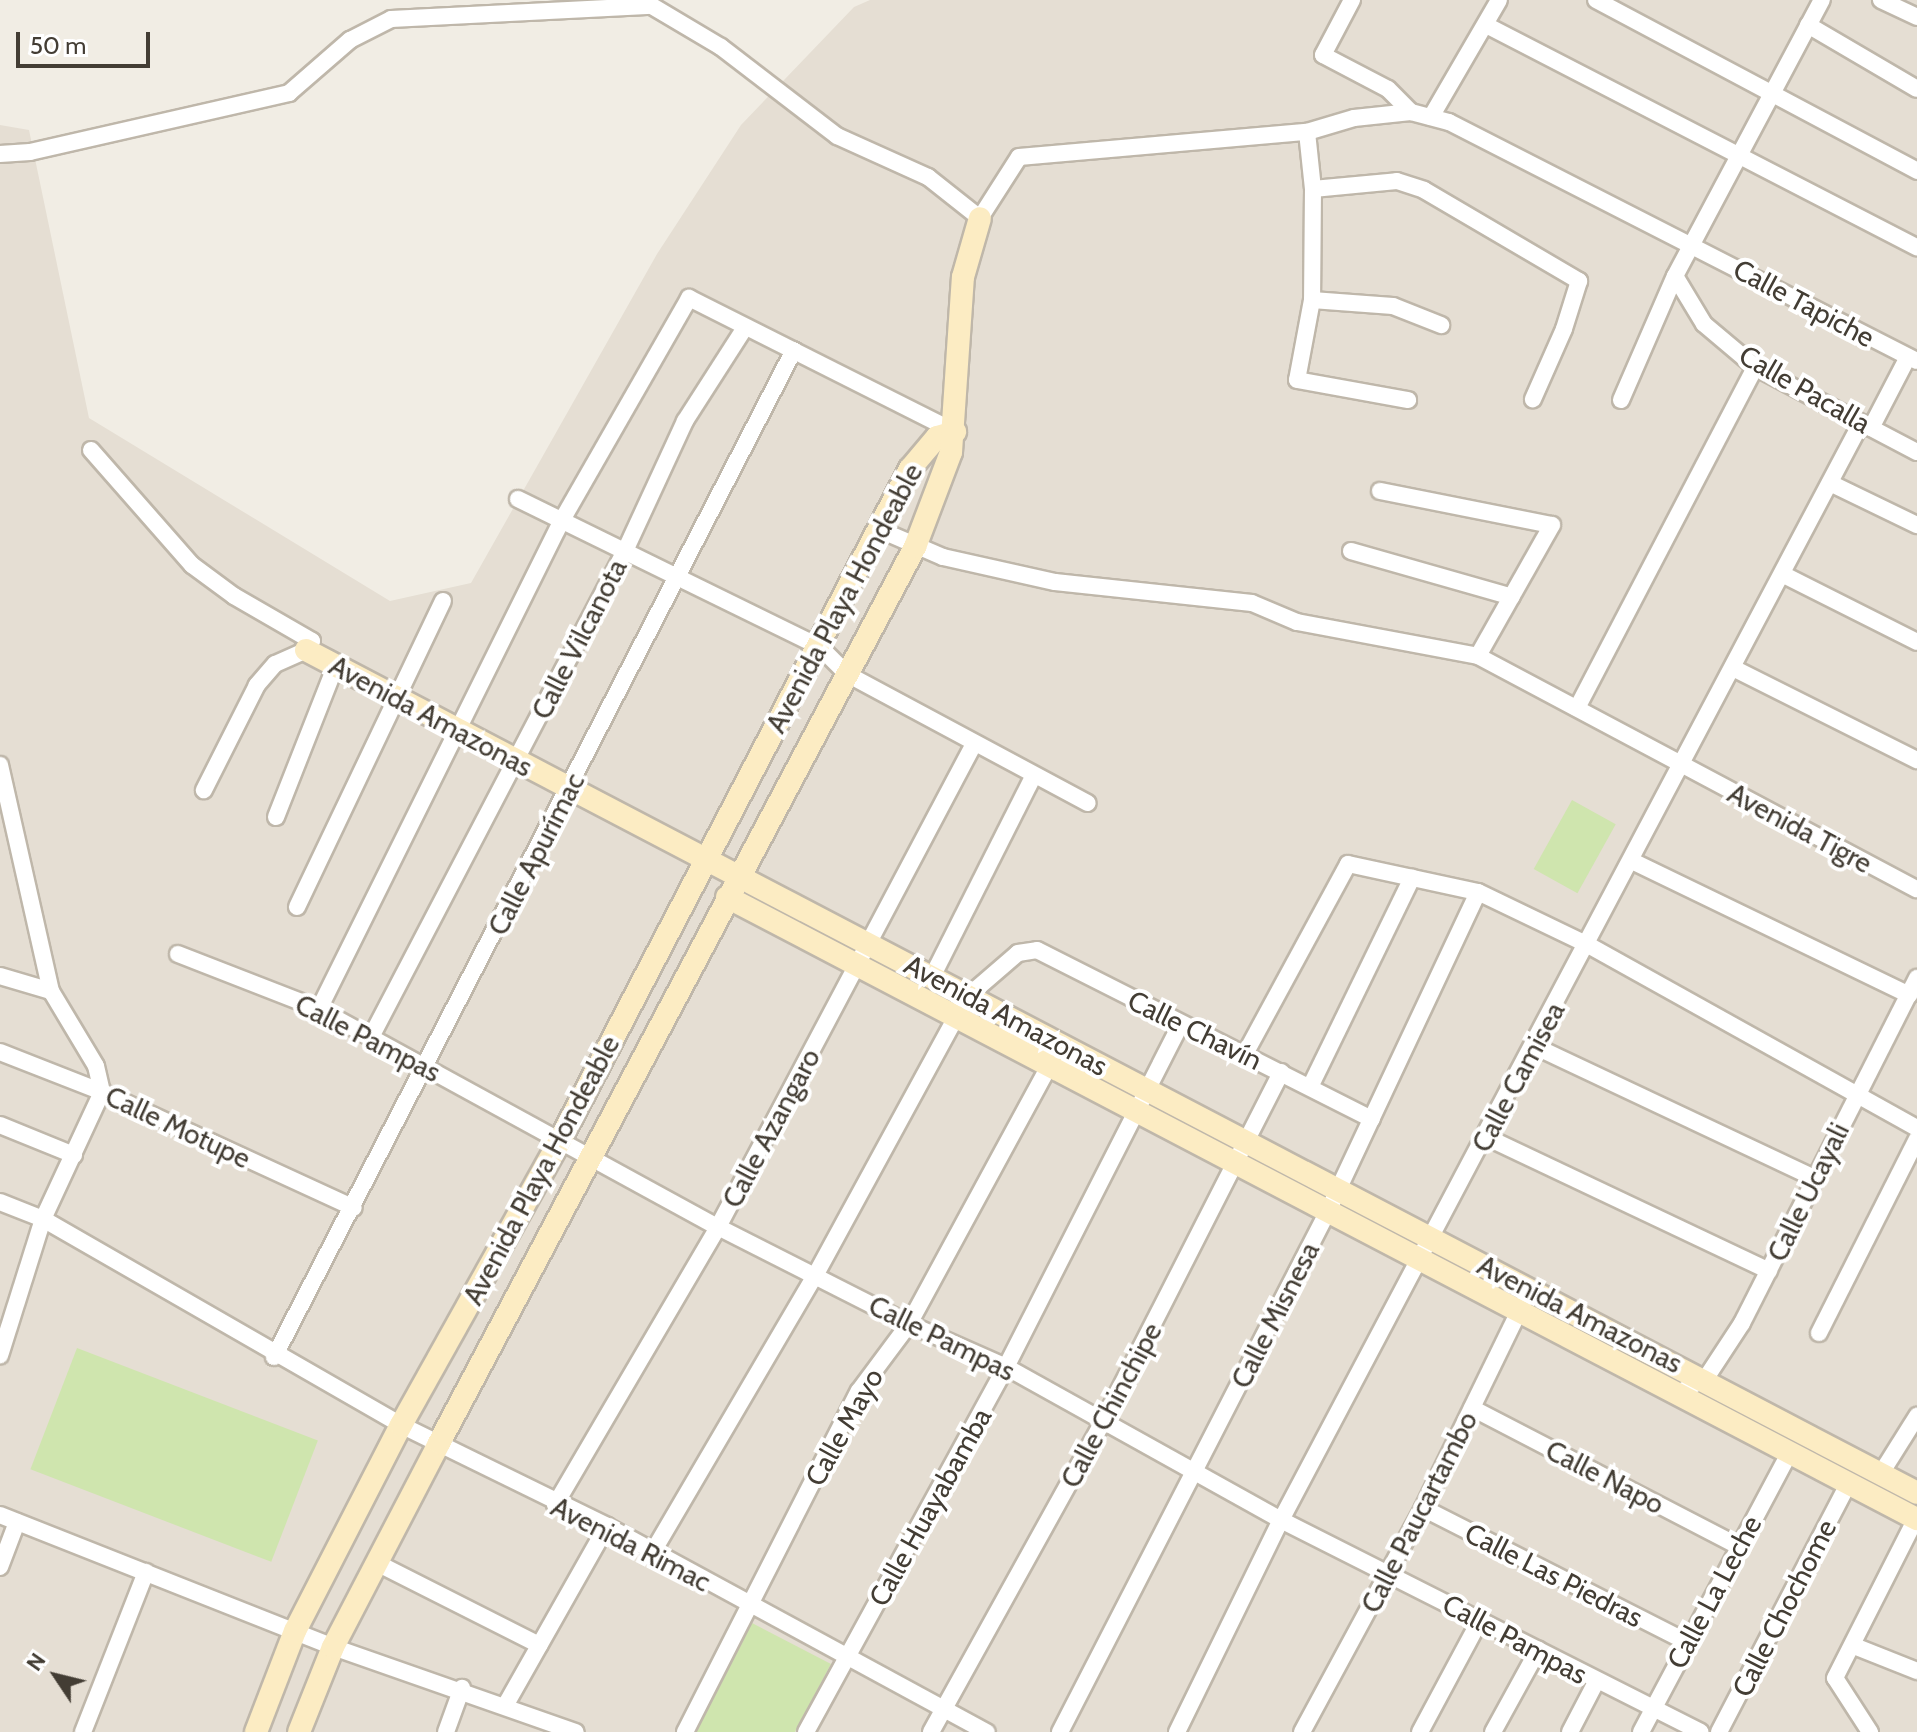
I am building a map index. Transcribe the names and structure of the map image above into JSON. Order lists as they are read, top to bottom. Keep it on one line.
{"streets":{"street":["Calle Tapiche","Calle Pacalla","Avenida Playa Hondeable","Calle Vilcanota","Avenida Amazonas","Avenida Tigre","Calle Apurímac","Calle Chavín","Calle Pampas","Calle Camisea","Calle Motupe","Calle Azangaro","Calle Ucayali","Calle Misnesa","Calle Chinchipe","Calle Mayo","Calle Napo","Calle Huayabamba","Calle Paucartambo","Avenida Rimac","Calle Las Piedras","Calle La Leche","Calle Chochome"]},"crossings":[["Calle Tapiche","Calle Camisea"],["Calle Pacalla","Calle Camisea"],["Avenida Playa Hondeable","Avenida Amazonas"],["Avenida Playa Hondeable","Avenida Tigre"],["Avenida Playa Hondeable","Calle Pampas"],["Avenida Playa Hondeable","Avenida Rimac"],["Calle Vilcanota","Avenida Amazonas"],["Calle Vilcanota","Calle Pampas"],["Avenida Amazonas","Calle Apurímac"],["Avenida Amazonas","Calle Chavín"],["Avenida Amazonas","Calle Camisea"],["Avenida Amazonas","Calle Azangaro"],["Avenida Amazonas","Calle Ucayali"],["Avenida Amazonas","Calle Misnesa"],["Avenida Amazonas","Calle Chinchipe"],["Avenida Amazonas","Calle Mayo"],["Avenida Amazonas","Calle Huayabamba"],["Avenida Amazonas","Calle Paucartambo"],["Avenida Amazonas","Calle La Leche"],["Avenida Amazonas","Calle Chochome"],["Avenida Tigre","Calle Camisea"],["Calle Apurímac","Calle Pampas"],["Calle Apurímac","Calle Motupe"],["Calle Apurímac","Avenida Rimac"],["Calle Chavín","Calle Misnesa"],["Calle Chavín","Calle Chinchipe"],["Calle Chavín","Calle Huayabamba"],["Calle Pampas","Calle Camisea"],["Calle Pampas","Calle Azangaro"],["Calle Pampas","Calle Misnesa"],["Calle Pampas","Calle Chinchipe"],["Calle Pampas","Calle Mayo"],["Calle Pampas","Calle Huayabamba"],["Calle Pampas","Calle Paucartambo"],["Calle Pampas","Calle La Leche"],["Calle Azangaro","Avenida Rimac"],["Calle Chinchipe","Avenida Rimac"],["Calle Mayo","Avenida Rimac"],["Calle Napo","Calle Paucartambo"],["Calle Napo","Calle La Leche"],["Calle Huayabamba","Avenida Rimac"],["Calle Paucartambo","Calle Las Piedras"],["Calle Las Piedras","Calle La Leche"]],"scale_bar":"50 m","north":"top left"}
